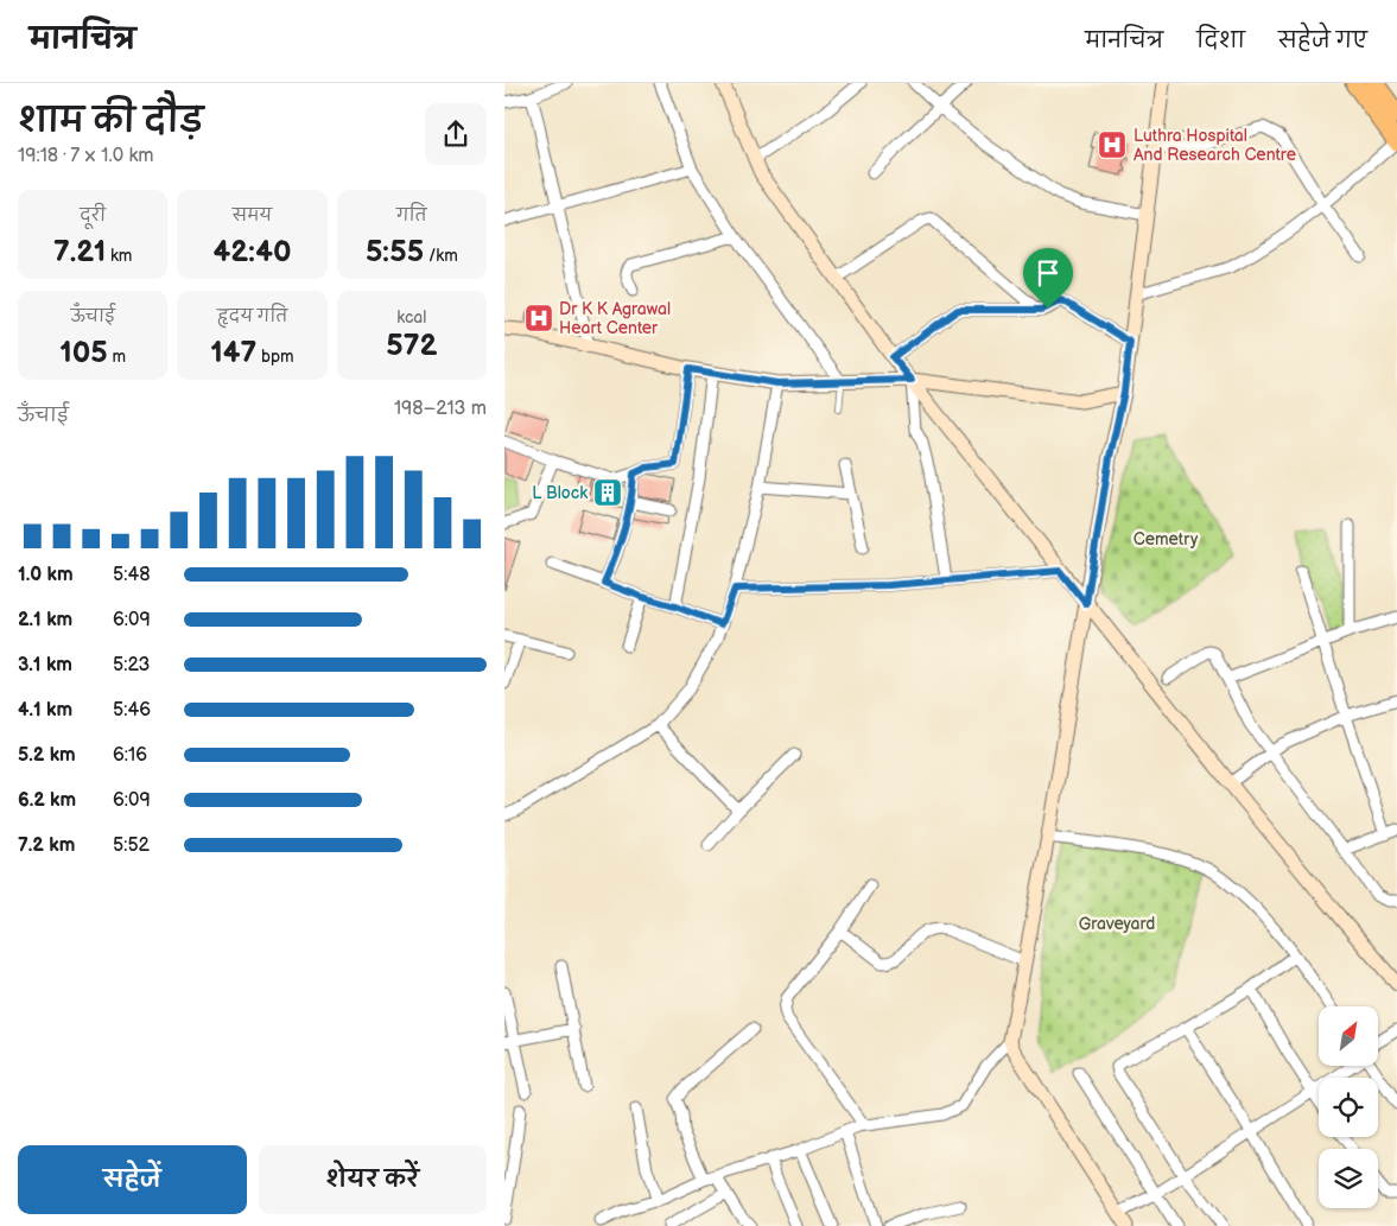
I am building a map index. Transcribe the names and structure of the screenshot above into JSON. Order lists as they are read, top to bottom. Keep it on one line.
{"parks":["Cemetry","Graveyard"],"places":{"hospital":["Luthra Hospital And Research Centre","Dr K K Agrawal Heart Center"],"building":["L Block"]},"north":"top right","page":{"header":"मानचित्र","nav":["मानचित्र","दिशा","सहेजे गए"],"heading":["शाम की दौड़","19:18 · 7 × 1.0 km"],"stats":[["दूरी","7.21 km"],["समय","42:40"],["गति","5:55 /km"],["ऊँचाई","105 m"],["हृदय गति","147 bpm"],["kcal","572"]],"chart":["ऊँचाई","198–213 m"],"list":[{"name":"1.0 km","note":"5:48"},{"name":"2.1 km","note":"6:09"},{"name":"3.1 km","note":"5:23"},{"name":"4.1 km","note":"5:46"},{"name":"5.2 km","note":"6:16"},{"name":"6.2 km","note":"6:09"},{"name":"7.2 km","note":"5:52"}],"buttons":["सहेजें","शेयर करें"]}}
